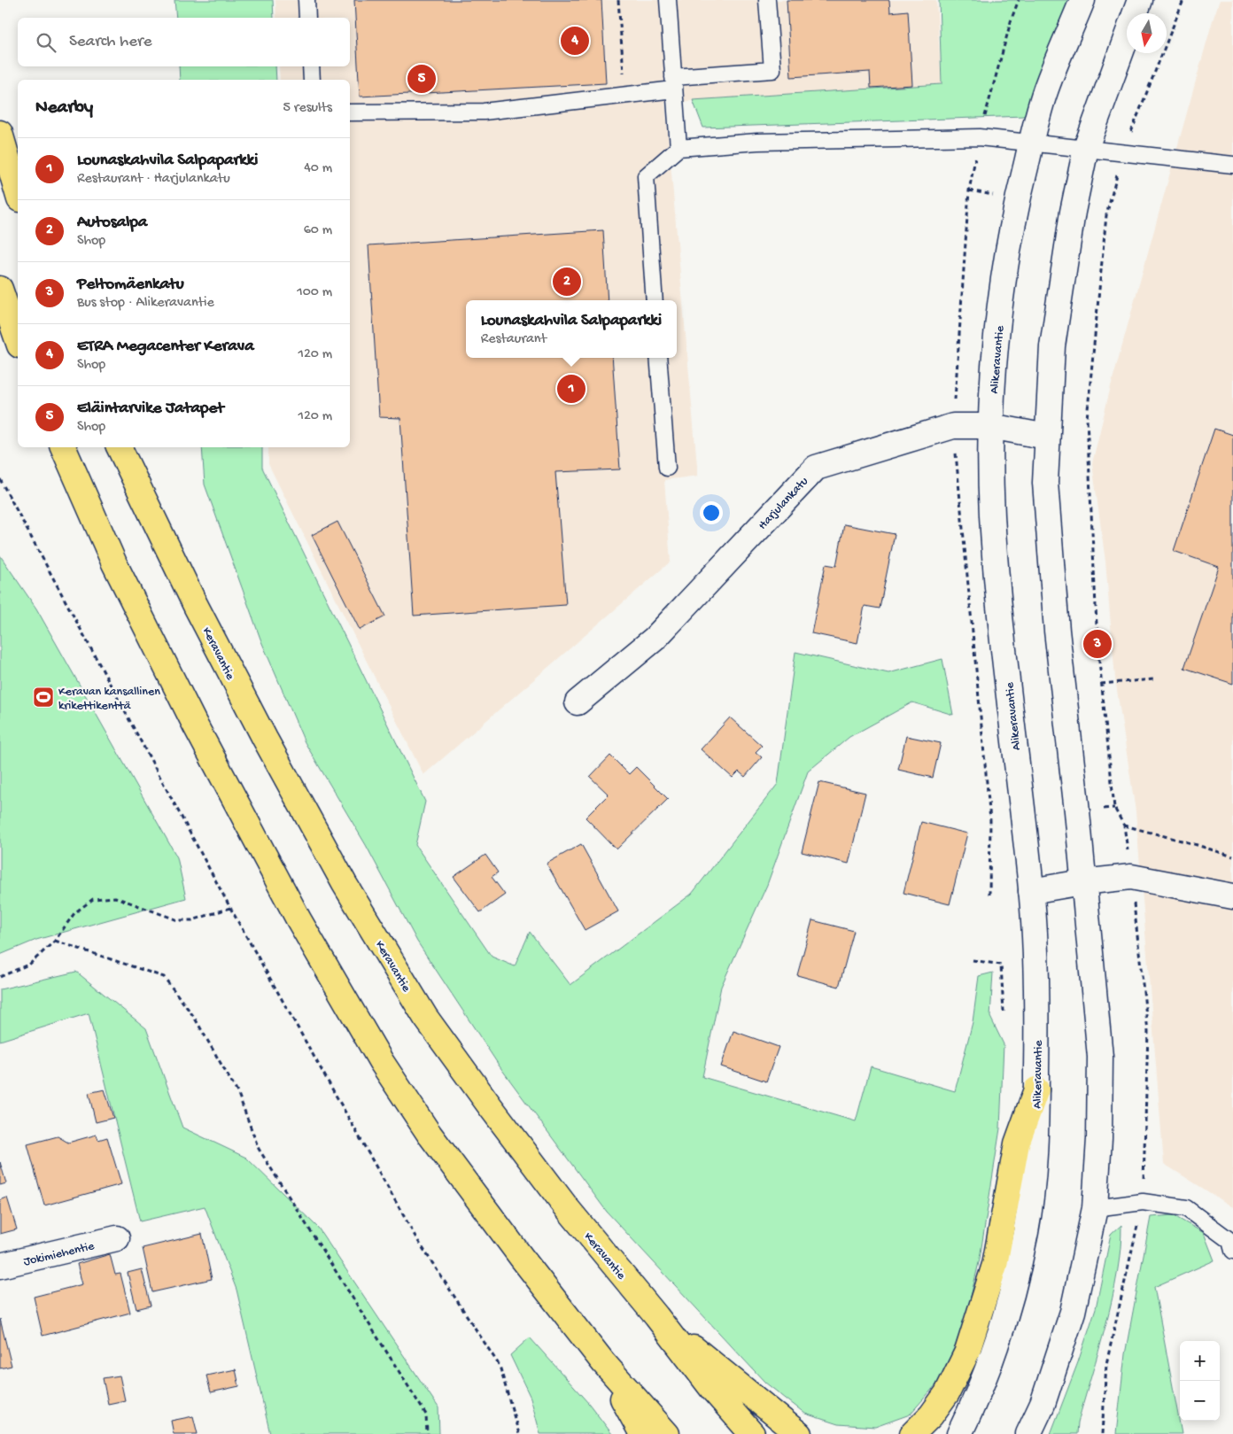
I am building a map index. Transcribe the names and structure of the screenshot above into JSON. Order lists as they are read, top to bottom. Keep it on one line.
{"streets":{"main road":["Keravantie"],"street":["Alikeravantie","Harjulankatu","Jokimiehentie"]},"crossings":[["Alikeravantie","Harjulankatu"]],"places":{"sports":["Keravan kansallinen krikettikenttä"]},"north":"bottom","page":{"search":"Search here","pins":["4","5","2","1","3"],"heading":["Nearby","5 results"],"list":[{"mark":"1","name":"Lounaskahvila Salpaparkki","note":"Restaurant · Harjulankatu","value":"40 m"},{"mark":"2","name":"Autosalpa","note":"Shop","value":"60 m"},{"mark":"3","name":"Peltomäenkatu","note":"Bus stop · Alikeravantie","value":"100 m"},{"mark":"4","name":"ETRA Megacenter Kerava","note":"Shop","value":"120 m"},{"mark":"5","name":"Eläintarvike Jatapet","note":"Shop","value":"120 m"}],"popup":["Lounaskahvila Salpaparkki","Restaurant"],"map_buttons":["+","−"]}}
